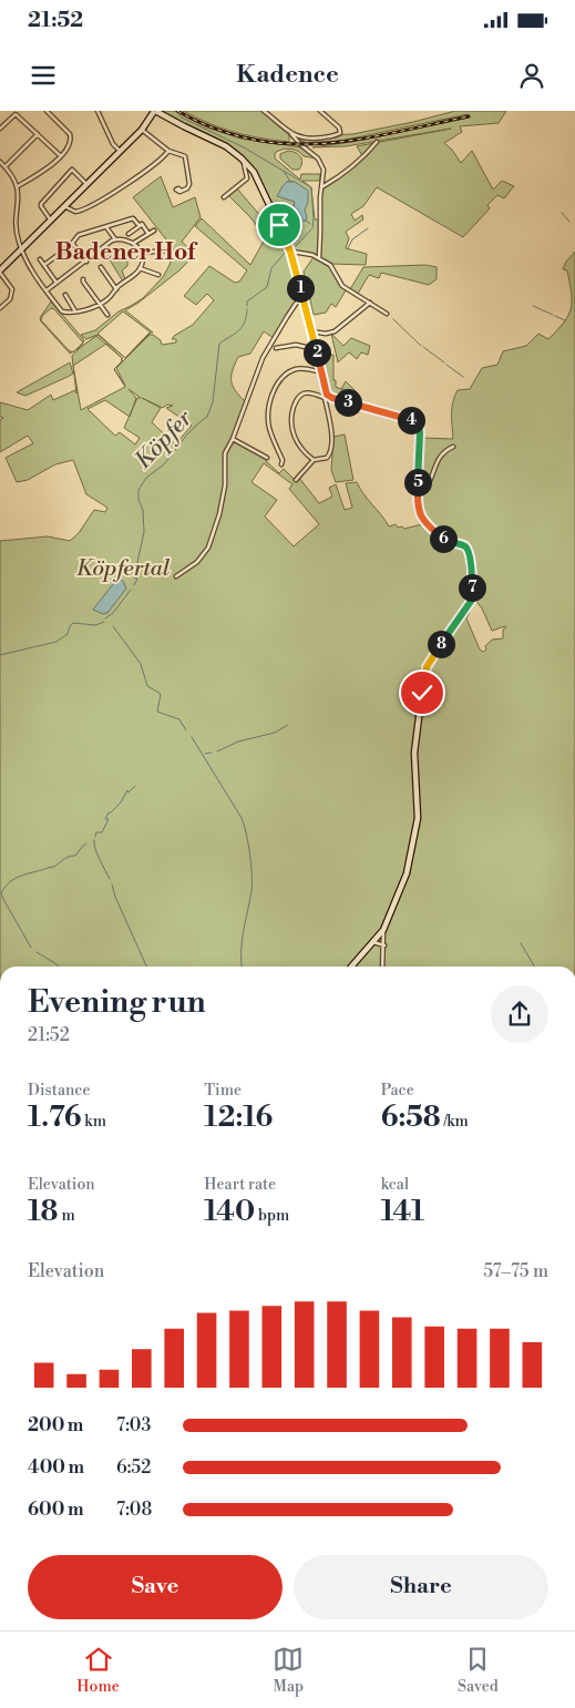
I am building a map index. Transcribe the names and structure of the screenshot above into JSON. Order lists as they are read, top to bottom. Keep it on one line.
{"districts":["Badener Hof"],"water":["Köpfer"],"parks":["Köpfertal"],"page":{"status":"21:52","header":"Kadence","pins":["1","2","3","4","5","6","7","8"],"heading":["Evening run","21:52"],"stats":[["Distance","1.76 km"],["Time","12:16"],["Pace","6:58 /km"],["Elevation","18 m"],["Heart rate","140 bpm"],["kcal","141"]],"chart":["Elevation","57–75 m"],"list":[{"name":"200 m","note":"7:03"},{"name":"400 m","note":"6:52"},{"name":"600 m","note":"7:08"}],"buttons":["Save","Share"],"tabs":["Home","Map","Saved"]}}
